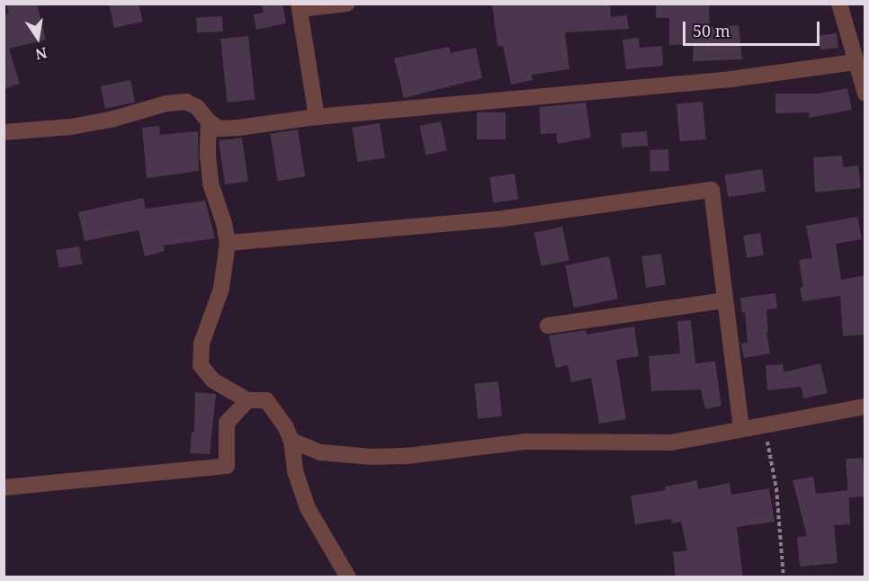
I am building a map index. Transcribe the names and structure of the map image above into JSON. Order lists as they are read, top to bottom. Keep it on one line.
{"scale_bar":"50 m","north":"bottom"}
